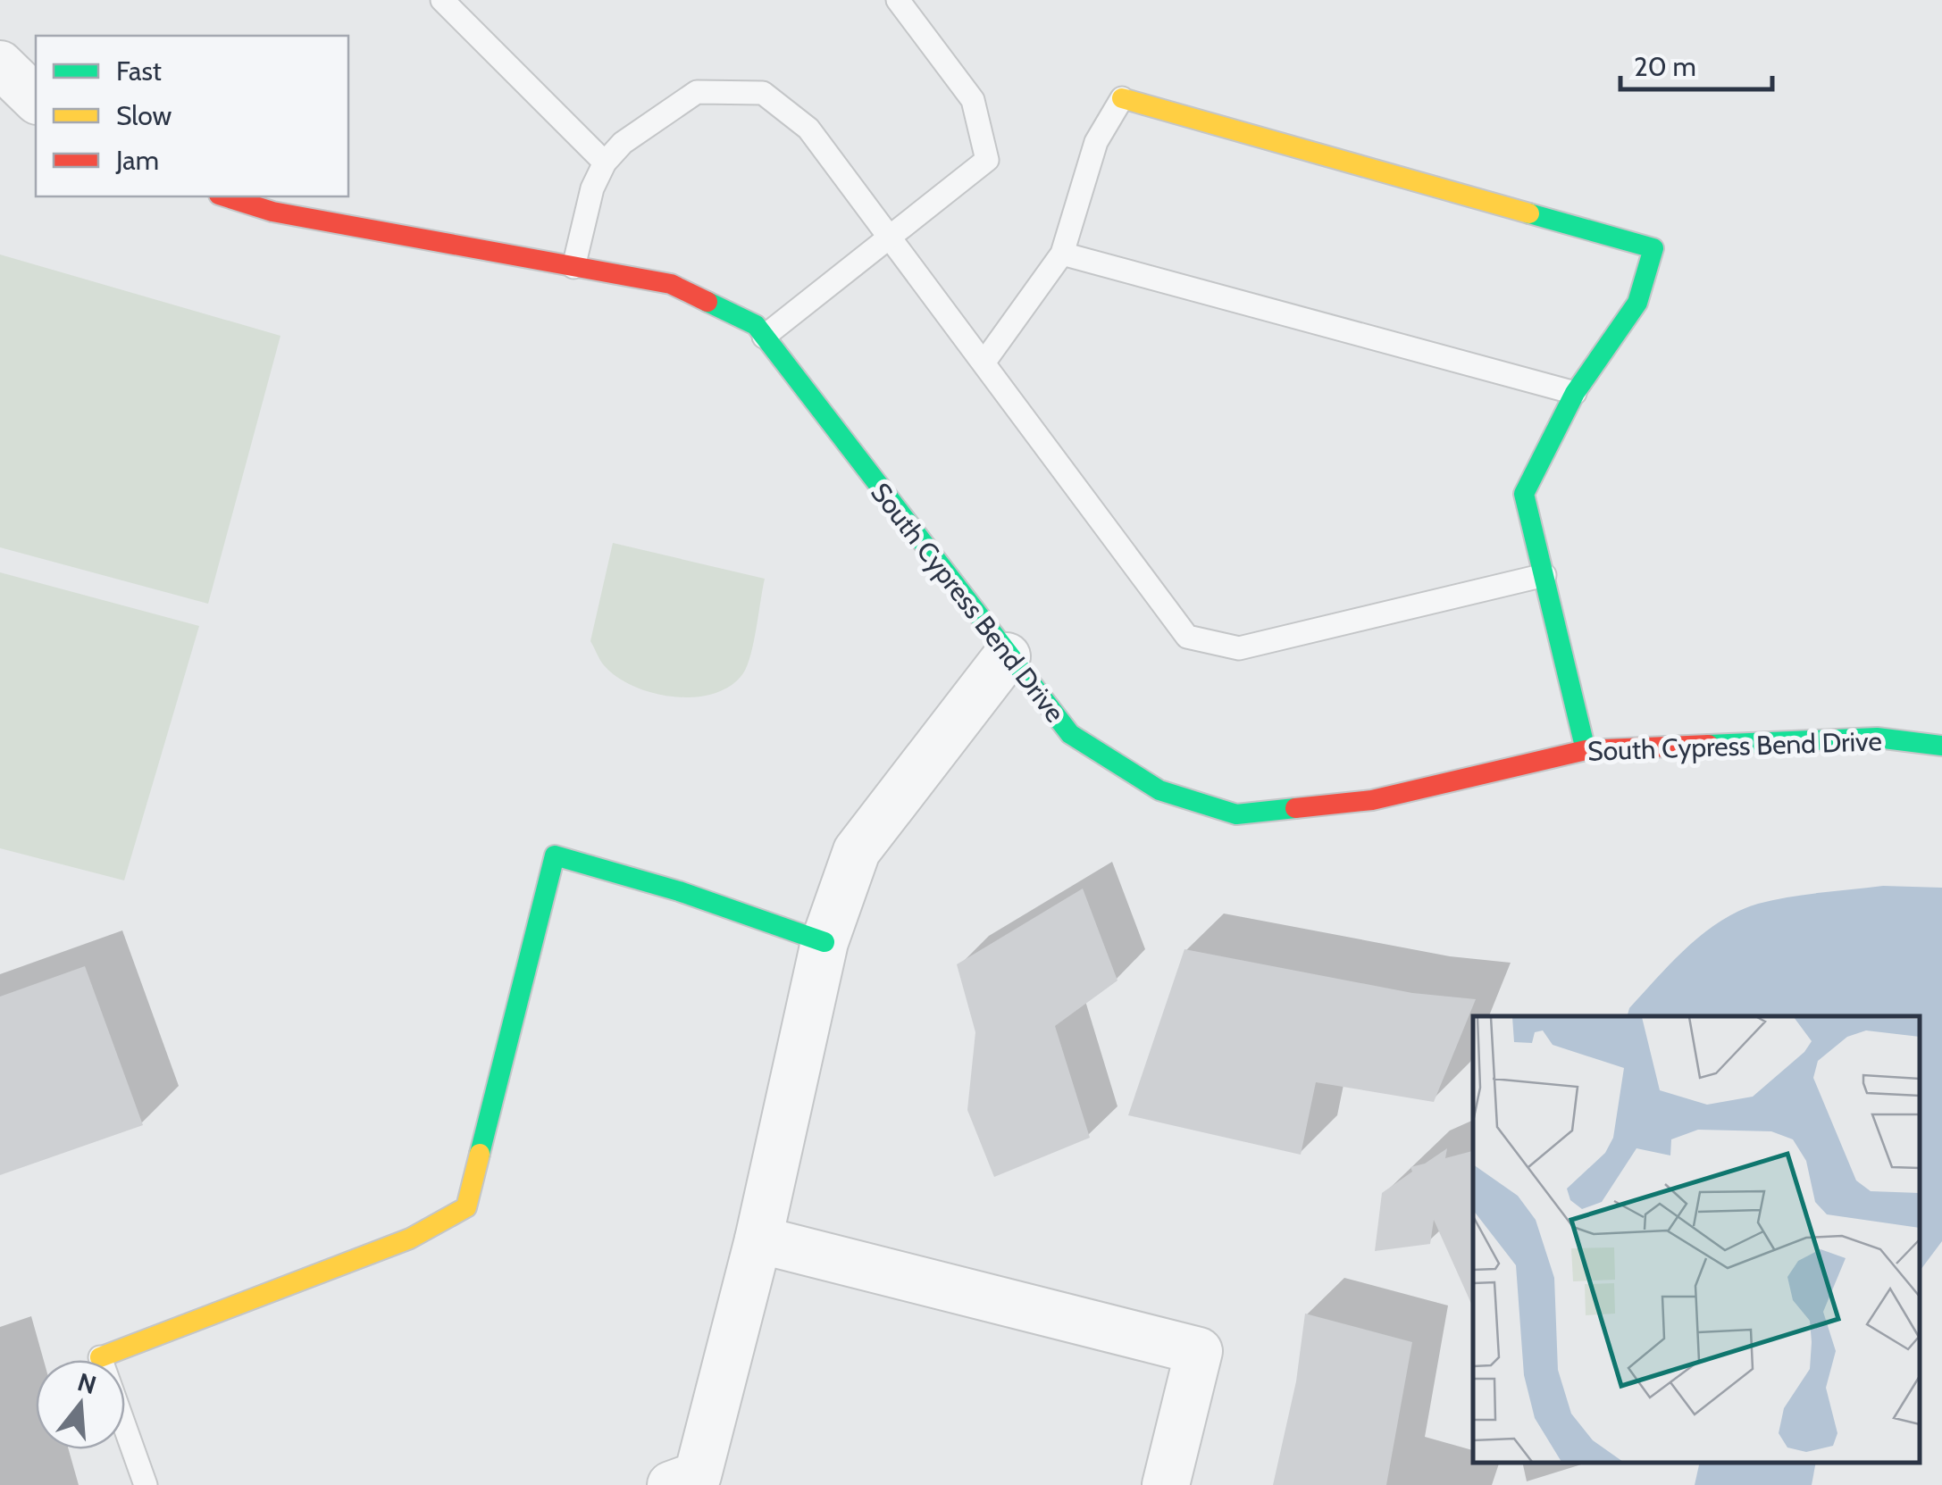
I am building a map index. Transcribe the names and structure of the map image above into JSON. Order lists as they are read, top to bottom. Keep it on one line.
{"streets":{"street":["South Cypress Bend Drive"]},"legend":["Fast","Slow","Jam"],"scale_bar":"20 m","north":"top"}
